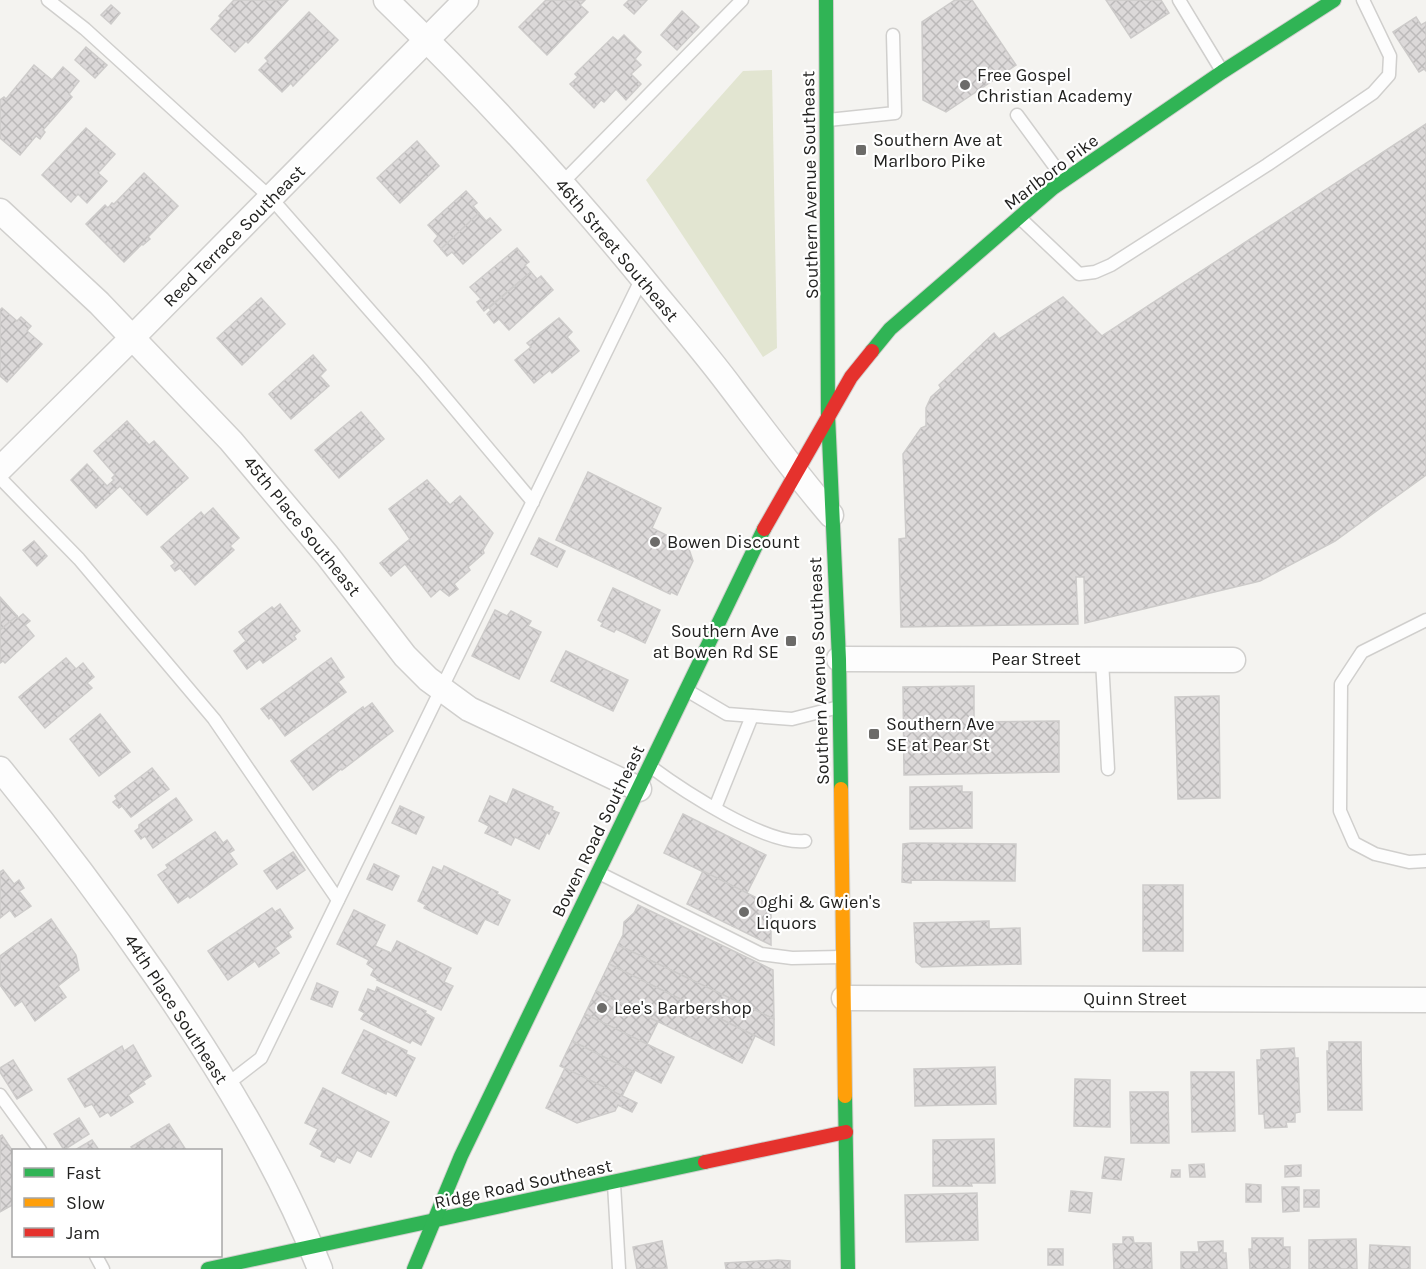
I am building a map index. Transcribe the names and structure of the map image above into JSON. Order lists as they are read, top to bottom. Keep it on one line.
{"streets":{"main road":["Marlboro Pike","Southern Avenue Southeast","Bowen Road Southeast","Ridge Road Southeast"],"street":["Reed Terrace Southeast","46th Street Southeast","45th Place Southeast","Pear Street","Quinn Street","44th Place Southeast"]},"crossings":[["Marlboro Pike","Southern Avenue Southeast"],["Marlboro Pike","Bowen Road Southeast"],["Southern Avenue Southeast","46th Street Southeast"],["Southern Avenue Southeast","Pear Street"],["Southern Avenue Southeast","Bowen Road Southeast"],["Southern Avenue Southeast","Quinn Street"],["Southern Avenue Southeast","Ridge Road Southeast"],["Reed Terrace Southeast","46th Street Southeast"],["Reed Terrace Southeast","45th Place Southeast"],["46th Street Southeast","Bowen Road Southeast"],["45th Place Southeast","Bowen Road Southeast"],["Bowen Road Southeast","Ridge Road Southeast"],["44th Place Southeast","Ridge Road Southeast"]],"places":{"other":["Free Gospel Christian Academy","Bowen Discount","Oghi & Gwien's Liquors","Lee's Barbershop"],"transit":["Southern Ave at Marlboro Pike","Southern Ave at Bowen Rd SE","Southern Ave SE at Pear St"]},"legend":["Fast","Slow","Jam"]}
